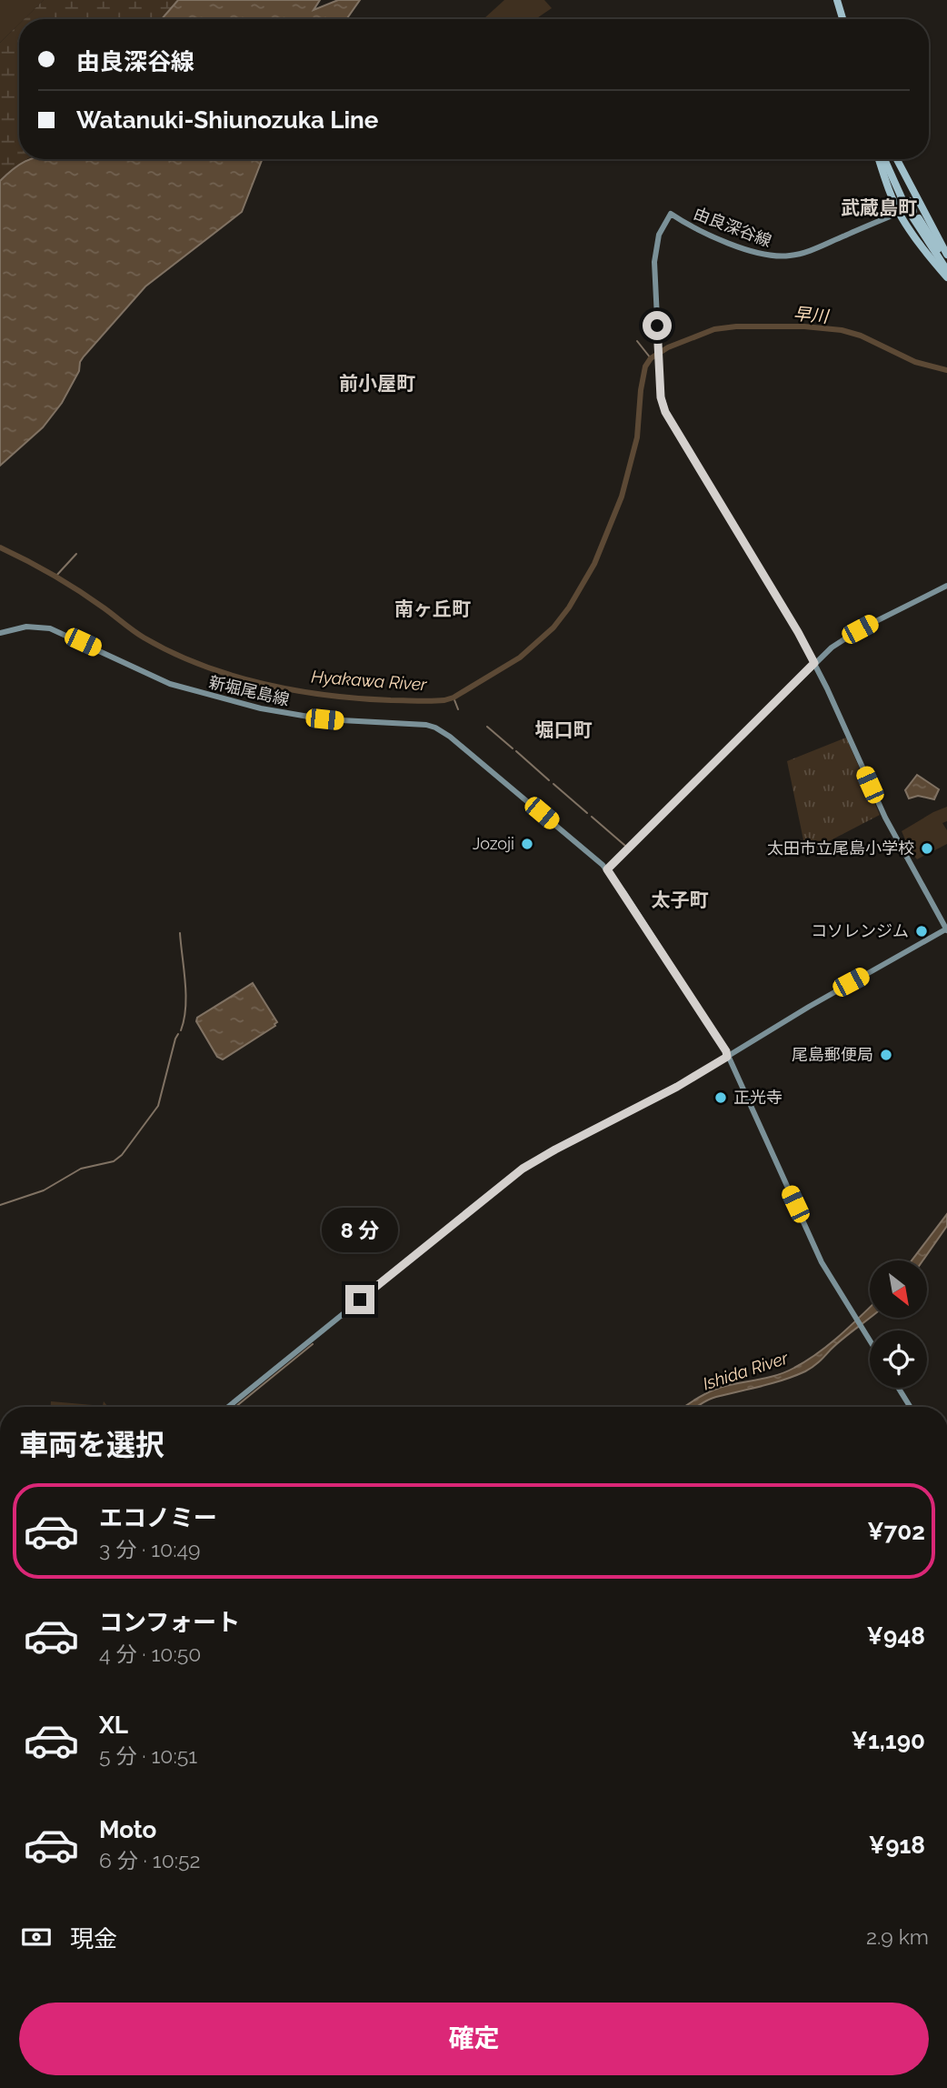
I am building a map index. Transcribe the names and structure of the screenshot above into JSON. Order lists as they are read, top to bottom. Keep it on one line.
{"streets":{"main road":["由良深谷線","新堀尾島線"]},"districts":["武蔵島町","前小屋町","南ヶ丘町","堀口町","太子町"],"water":["早川","Hyakawa River","Ishida River"],"places":["Jozoji","太田市立尾島小学校","コソレンジム","尾島郵便局","正光寺"],"north":"bottom right","page":{"banner":["由良深谷線","Watanuki-Shiunozuka Line"],"bubble":"8 分","heading":"車両を選択","list":[{"name":"エコノミー","note":"3 分 · 10:49","value":"¥702"},{"name":"コンフォート","note":"4 分 · 10:50","value":"¥948"},{"name":"XL","note":"5 分 · 10:51","value":"¥1,190"},{"name":"Moto","note":"6 分 · 10:52","value":"¥918"}],"pay":["現金","2.9 km"],"buttons":"確定"}}
